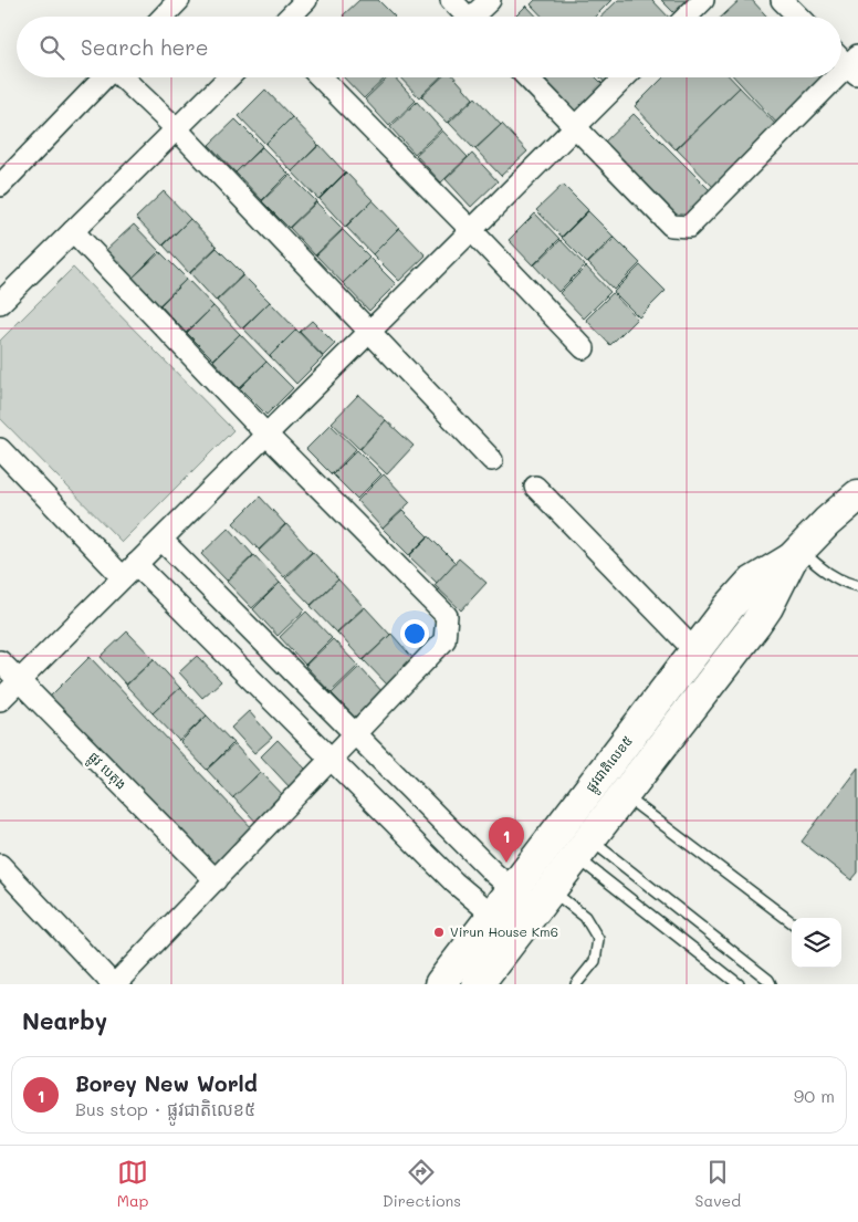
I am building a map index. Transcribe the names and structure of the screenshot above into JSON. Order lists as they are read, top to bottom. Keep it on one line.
{"streets":{"highway":["ផ្លូវជាតិលេខ៥"],"street":["ផ្លូវ បេតុង"]},"places":["Virun House Km6"],"page":{"search":"Search here","pins":"1","heading":"Nearby","list":[{"mark":"1","name":"Borey New World","note":"Bus stop · ផ្លូវជាតិលេខ៥","value":"90 m"}],"nav":["Map","Directions","Saved"]}}
